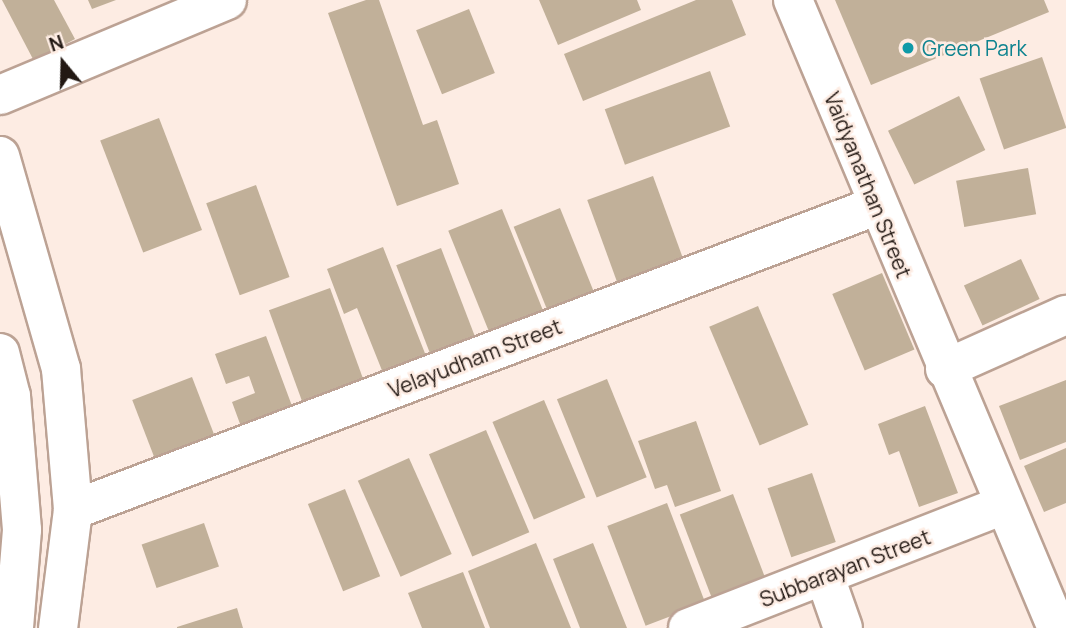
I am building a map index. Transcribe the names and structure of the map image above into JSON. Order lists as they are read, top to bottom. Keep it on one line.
{"streets":{"street":["Vaidyanathan Street","Velayudham Street","Subbarayan Street"]},"crossings":[["Vaidyanathan Street","Velayudham Street"],["Vaidyanathan Street","Subbarayan Street"]],"places":["Green Park"],"north":"top"}
